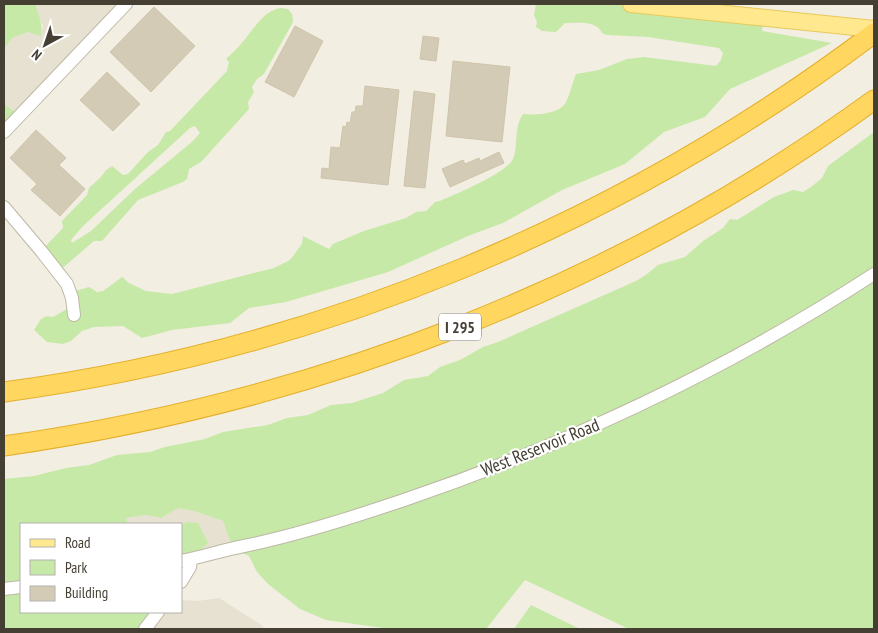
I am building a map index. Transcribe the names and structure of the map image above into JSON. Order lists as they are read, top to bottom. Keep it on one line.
{"streets":{"highway":["I 295"],"street":["West Reservoir Road"]},"legend":["Road","Park","Building"],"north":"bottom left"}
